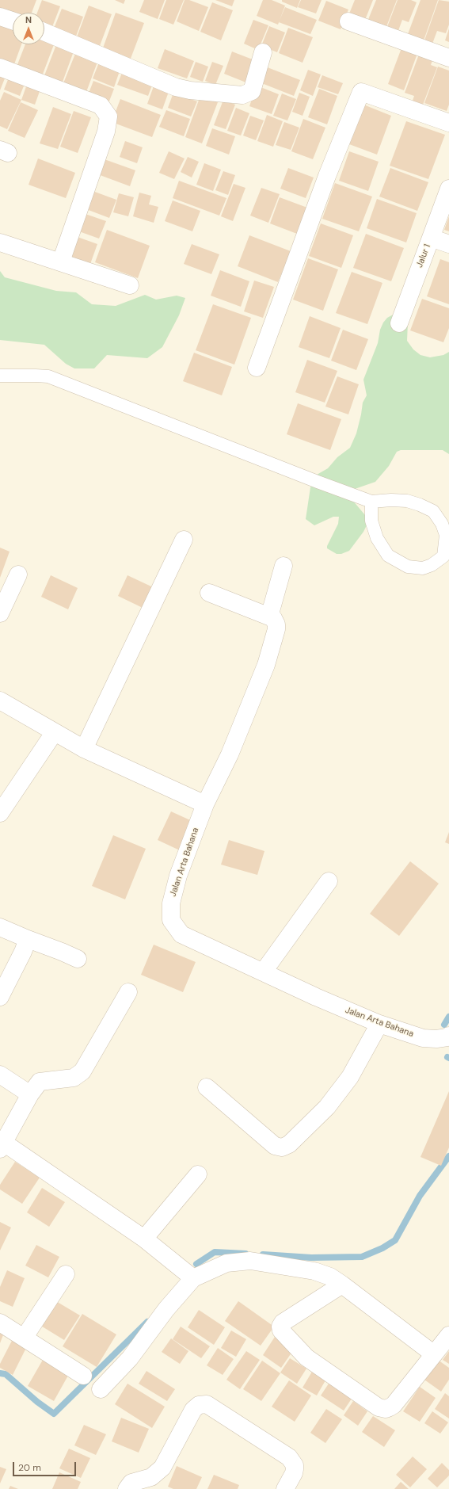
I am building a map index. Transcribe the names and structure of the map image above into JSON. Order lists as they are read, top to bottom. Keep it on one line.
{"streets":{"street":["Jalur 1","Jalan Arta Bahana"]},"scale_bar":"20 m","north":"top"}
